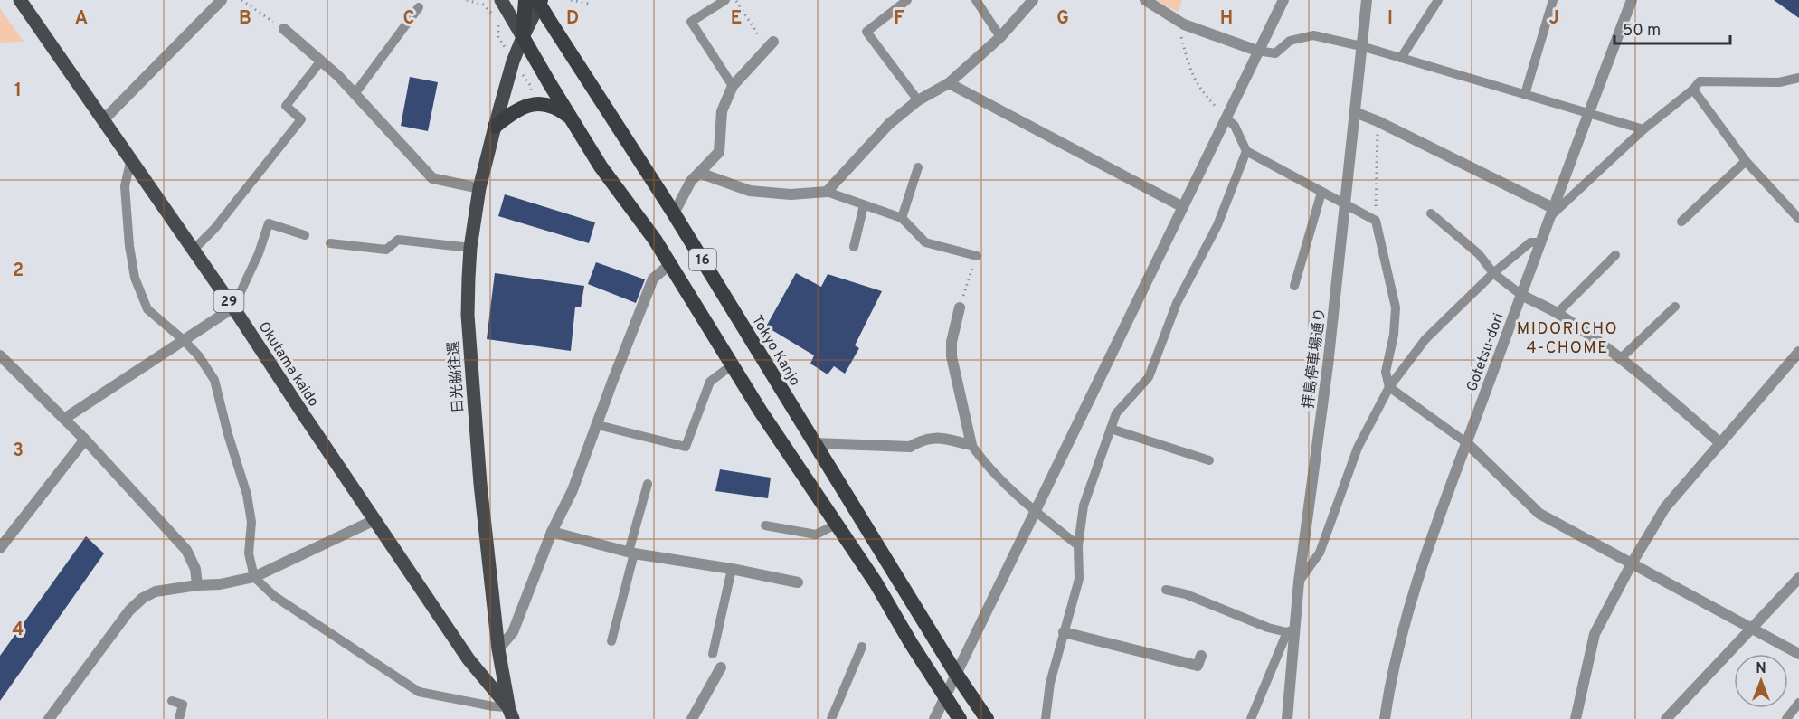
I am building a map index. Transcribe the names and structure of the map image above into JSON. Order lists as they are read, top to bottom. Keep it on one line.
{"streets":{"highway":["16","Tokyo Kanjo"],"main road":["29","Okutama kaido","日光脇往還"],"street":["Gotetsu-dori","拝島停車場通り"]},"crossings":[["16","Tokyo Kanjo"],["16","日光脇往還"],["Tokyo Kanjo","日光脇往還"],["Okutama kaido","日光脇往還"]],"districts":["MIDORICHO 4-CHOME"],"scale_bar":"50 m","north":"top","grid":{"columns":["A","B","C","D","E","F","G","H","I","J"],"rows":["1","2","3","4"]}}
